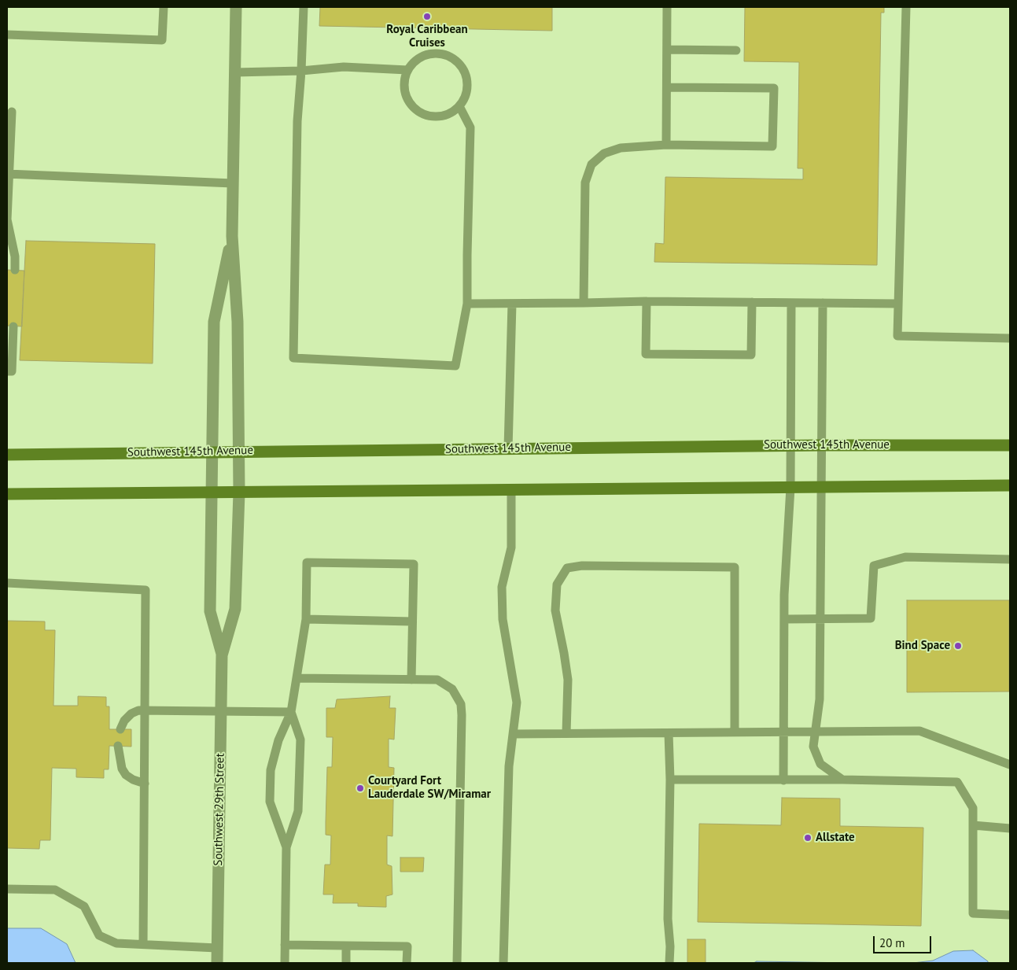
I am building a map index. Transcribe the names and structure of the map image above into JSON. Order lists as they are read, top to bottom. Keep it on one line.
{"streets":{"street":["Southwest 145th Avenue","Southwest 29th Street"]},"crossings":[["Southwest 145th Avenue","Southwest 29th Street"]],"places":["Royal Caribbean Cruises","Bind Space","Courtyard Fort Lauderdale SW/Miramar","Allstate"],"scale_bar":"20 m"}
